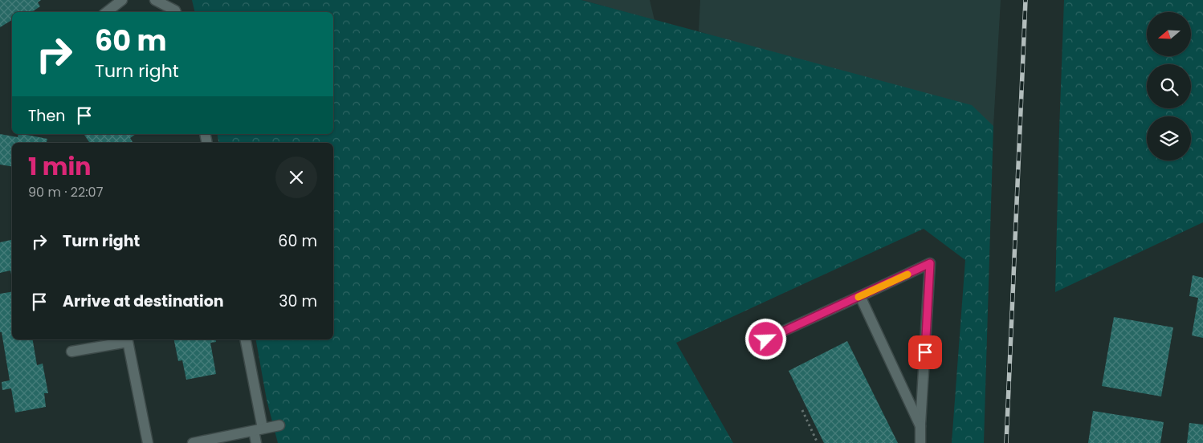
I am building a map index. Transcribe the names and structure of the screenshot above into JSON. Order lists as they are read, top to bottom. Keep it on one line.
{"north":"left","page":{"turn":["60 m","Turn right"],"then":"Then","heading":["1 min","90 m · 22:07"],"list":[{"name":"Turn right","value":"60 m"},{"name":"Arrive at destination","value":"30 m"}]}}
